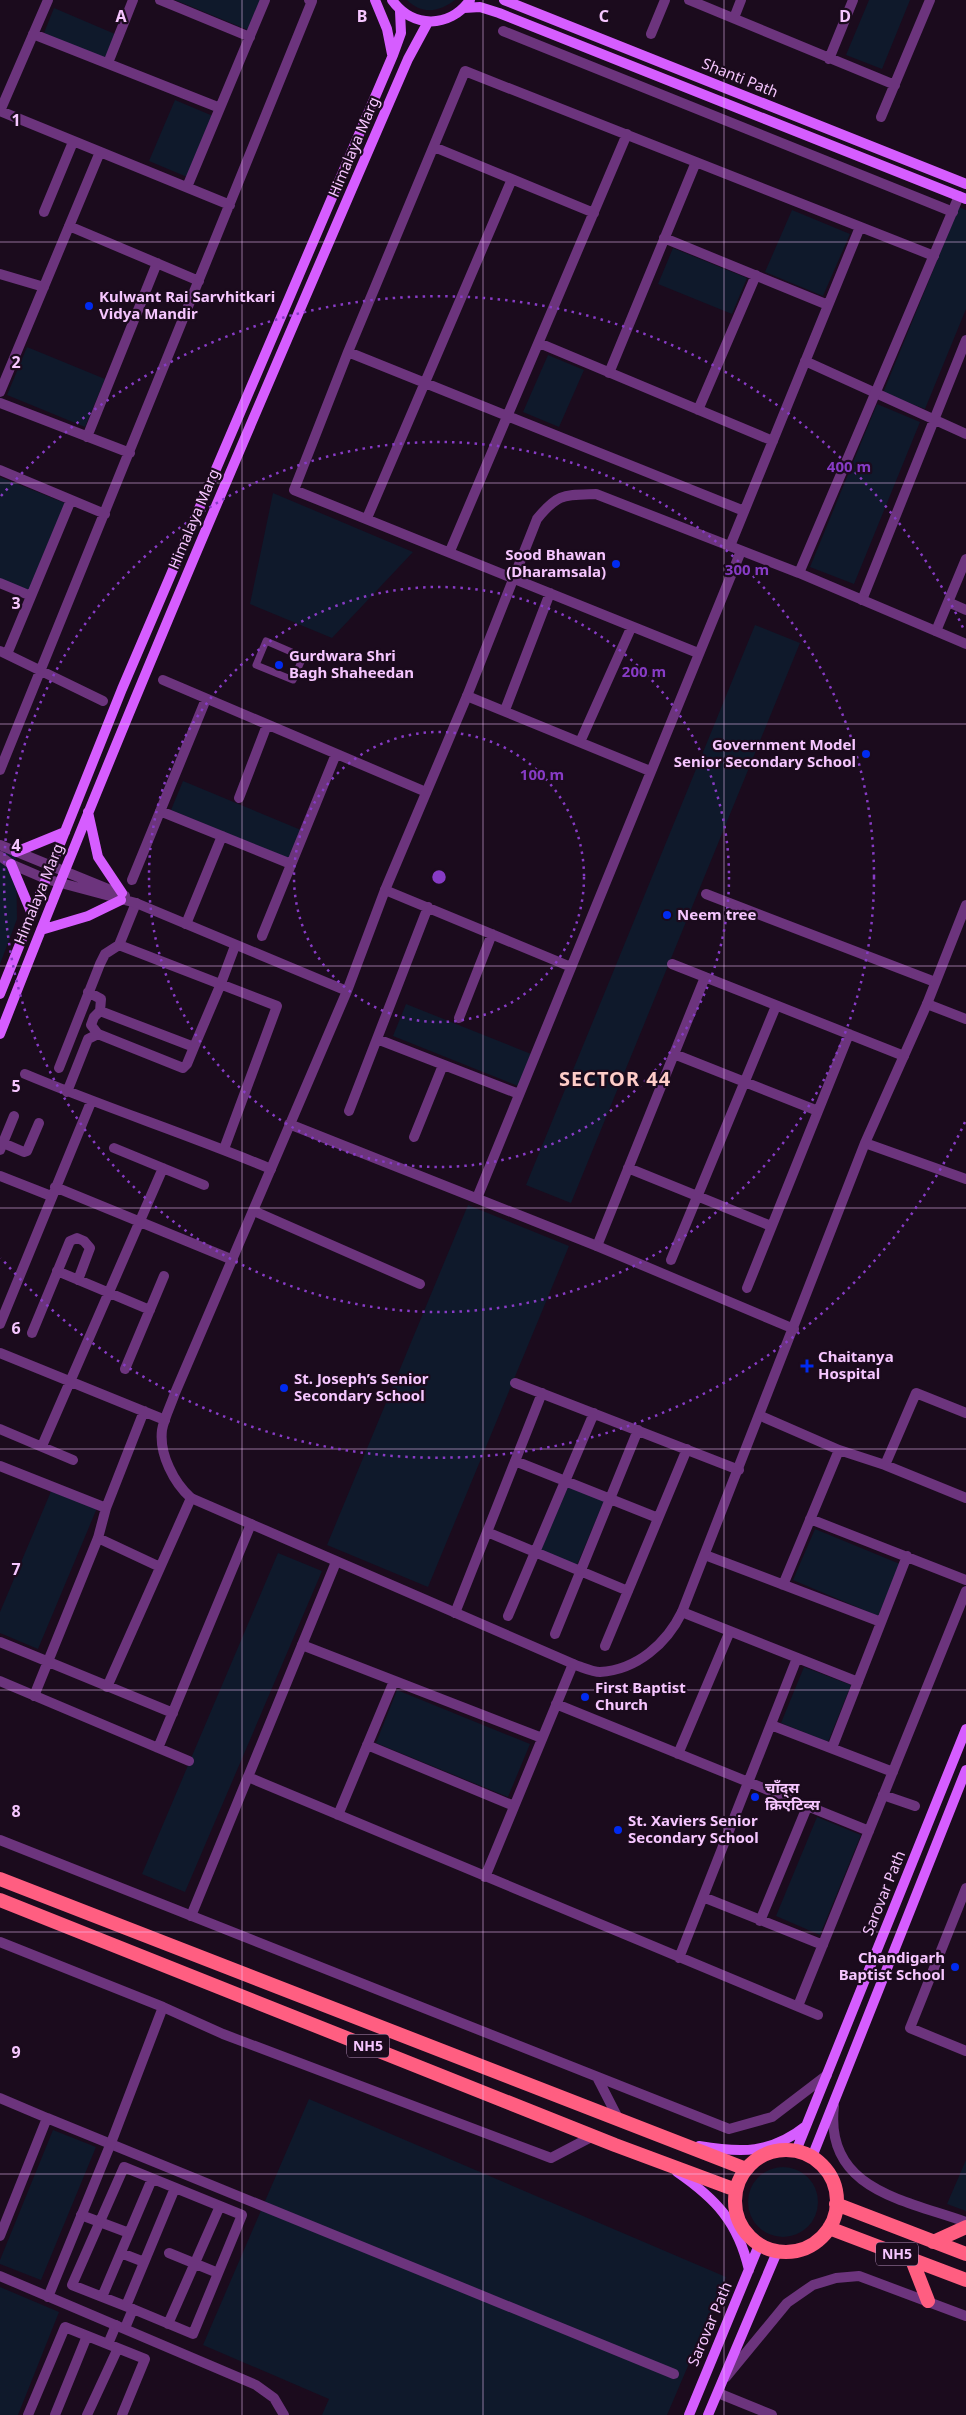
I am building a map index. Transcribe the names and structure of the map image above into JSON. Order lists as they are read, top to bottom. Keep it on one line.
{"streets":{"highway":["NH5"],"main road":["Shanti Path","Himalaya Marg","Sarovar Path"]},"crossings":[["Sarovar Path","NH5"]],"districts":["SECTOR 44"],"places":{"other":["Kulwant Rai Sarvhitkari Vidya Mandir","Sood Bhawan (Dharamsala)","Gurdwara Shri Bagh Shaheedan","Government Model Senior Secondary School","Neem tree","St. Joseph’s Senior Secondary School","First Baptist Church","चाँद्स क्रिएटिव्स","St. Xaviers Senior Secondary School","Chandigarh Baptist School"],"health":["Chaitanya Hospital"]},"grid":{"columns":["A","B","C","D"],"rows":["1","2","3","4","5","6","7","8","9"]},"rings":["400 m","300 m","200 m","100 m"]}
